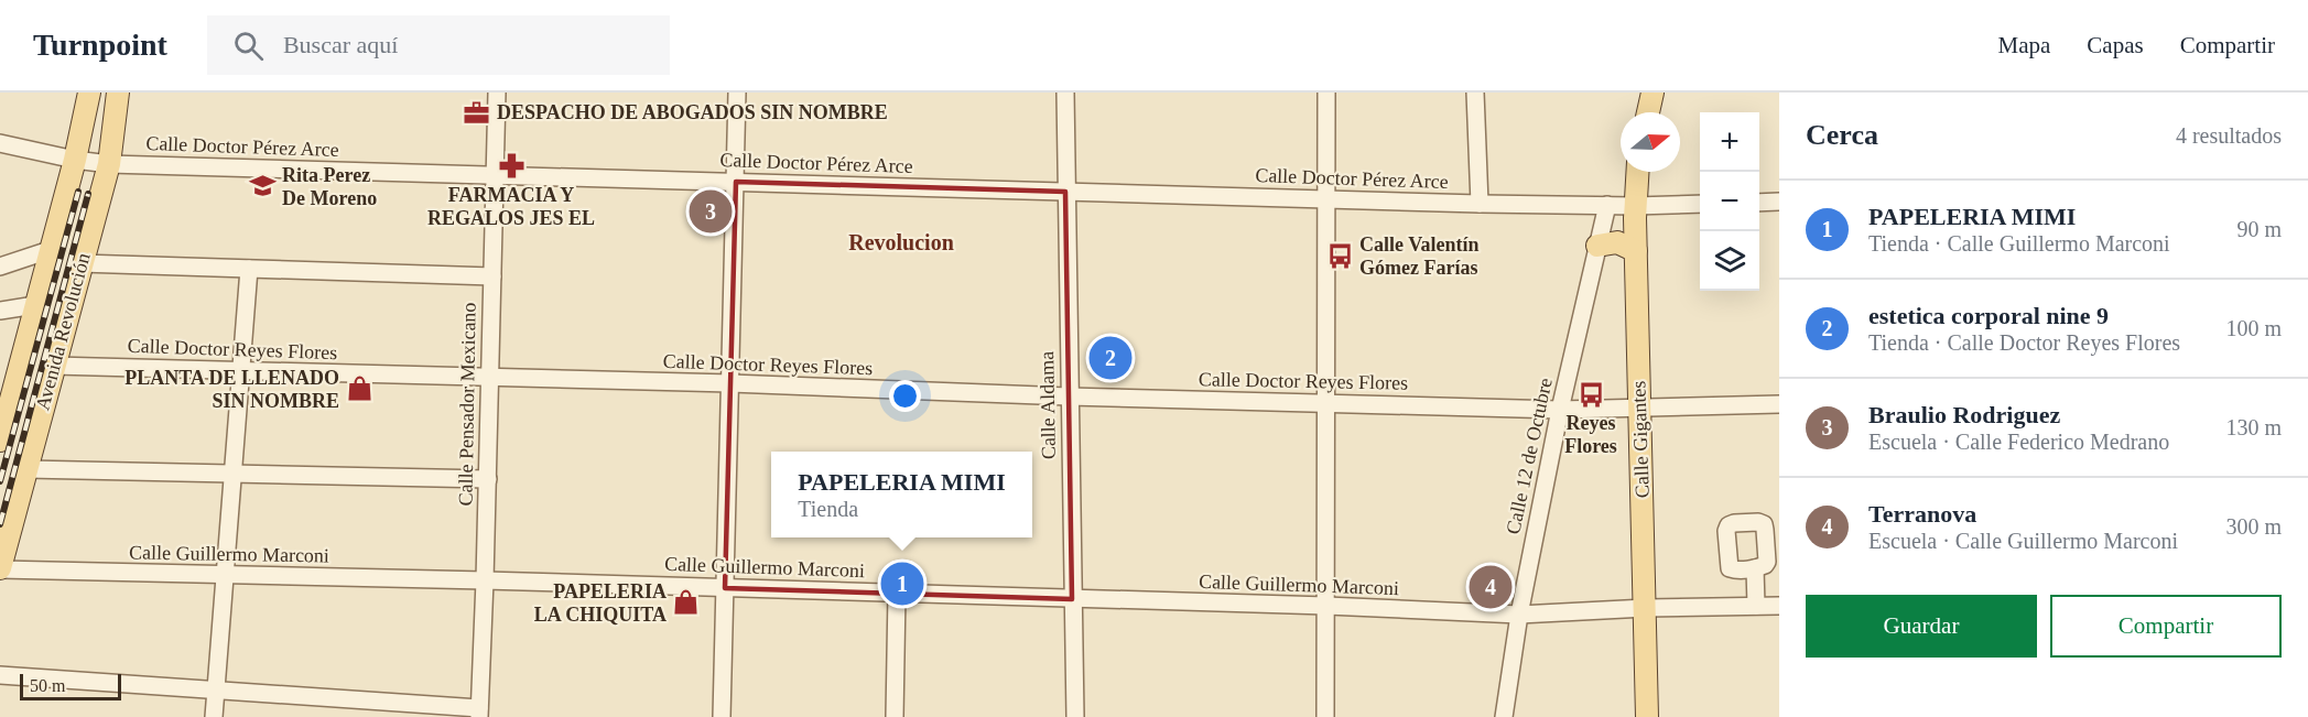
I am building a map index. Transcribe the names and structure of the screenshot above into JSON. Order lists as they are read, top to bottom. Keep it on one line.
{"streets":{"main road":["Avenida Revolución","Calle Gigantes"],"street":["Calle Doctor Pérez Arce","Calle Doctor Reyes Flores","Calle Pensador Mexicano","Calle Aldama","Calle 12 de Octubre","Calle Guillermo Marconi"]},"crossings":[["Calle Doctor Pérez Arce","Avenida Revolución"],["Calle Doctor Pérez Arce","Calle Pensador Mexicano"],["Calle Doctor Pérez Arce","Calle Aldama"],["Calle Doctor Pérez Arce","Calle Gigantes"],["Calle Doctor Pérez Arce","Calle 12 de Octubre"],["Avenida Revolución","Calle Doctor Reyes Flores"],["Avenida Revolución","Calle Guillermo Marconi"],["Calle Doctor Reyes Flores","Calle Pensador Mexicano"],["Calle Doctor Reyes Flores","Calle Aldama"],["Calle Doctor Reyes Flores","Calle Gigantes"],["Calle Doctor Reyes Flores","Calle 12 de Octubre"],["Calle Pensador Mexicano","Calle Guillermo Marconi"],["Calle Aldama","Calle Guillermo Marconi"],["Calle Gigantes","Calle Guillermo Marconi"],["Calle 12 de Octubre","Calle Guillermo Marconi"]],"districts":["Revolucion"],"places":{"office":["DESPACHO DE ABOGADOS SIN NOMBRE"],"pharmacy":["FARMACIA Y REGALOS JES EL"],"school or university":["Rita Perez De Moreno"],"bus stop":["Calle Valentín Gómez Farías","Reyes Flores"],"shop":["PLANTA DE LLENADO SIN NOMBRE","PAPELERIA LA CHIQUITA"]},"scale_bar":"50 m","north":"right","page":{"header":"Turnpoint","search":"Buscar aquí","nav":["Mapa","Capas","Compartir"],"heading":["Cerca","4 resultados"],"map_buttons":["+","−"],"list":[{"mark":"1","name":"PAPELERIA MIMI","note":"Tienda · Calle Guillermo Marconi","value":"90 m"},{"mark":"2","name":"estetica corporal nine 9","note":"Tienda · Calle Doctor Reyes Flores","value":"100 m"},{"mark":"3","name":"Braulio Rodriguez","note":"Escuela · Calle Federico Medrano","value":"130 m"},{"mark":"4","name":"Terranova","note":"Escuela · Calle Guillermo Marconi","value":"300 m"}],"pins":["3","2","1","4"],"popup":["PAPELERIA MIMI","Tienda"],"buttons":["Guardar","Compartir"],"scale":"50 m"}}
